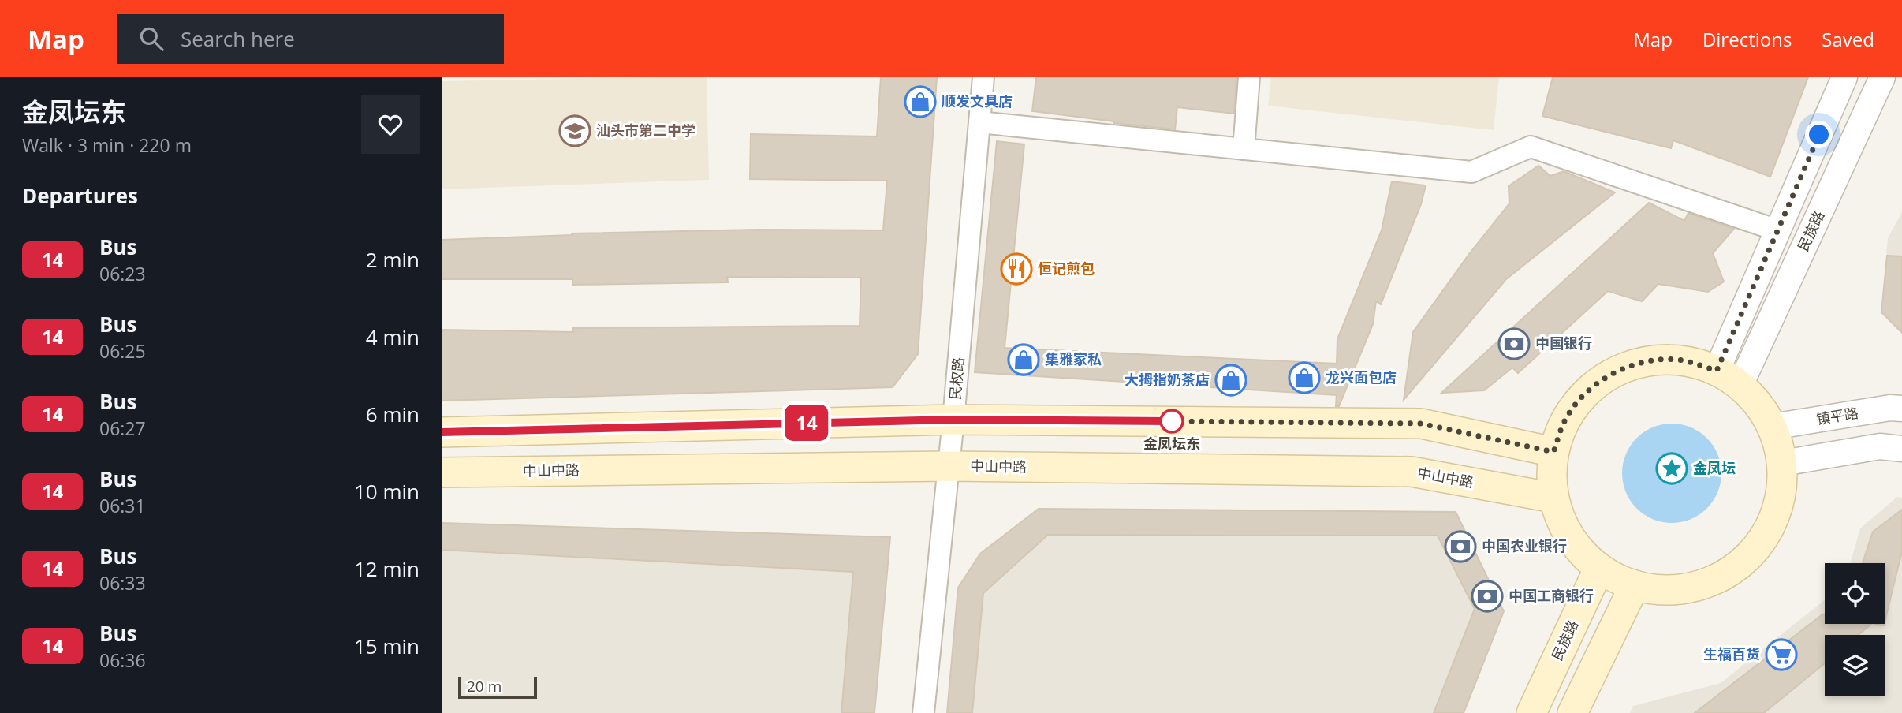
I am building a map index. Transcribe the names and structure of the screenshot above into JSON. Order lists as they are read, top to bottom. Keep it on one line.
{"streets":{"main road":["民族路","中山中路"],"street":["民权路","镇平路"]},"crossings":[["民权路","中山中路"]],"places":{"shop":["顺发文具店","集雅家私","龙兴面包店","大拇指奶茶店"],"school or university":["汕头市第二中学"],"restaurant":["恒记煎包"],"bank":["中国银行","中国农业银行","中国工商银行"],"other":["金凤坛东"],"place":["金凤坛"],"supermarket":["生福百货"]},"lines":["bus line 14"],"scale_bar":"20 m","page":{"header":"Map","search":"Search here","nav":["Map","Directions","Saved"],"heading":[["金凤坛东","Walk · 3 min · 220 m"],"Departures"],"on_map":"14","list":[{"mark":"14","name":"Bus","note":"06:23","value":"2 min"},{"mark":"14","name":"Bus","note":"06:25","value":"4 min"},{"mark":"14","name":"Bus","note":"06:27","value":"6 min"},{"mark":"14","name":"Bus","note":"06:31","value":"10 min"},{"mark":"14","name":"Bus","note":"06:33","value":"12 min"},{"mark":"14","name":"Bus","note":"06:36","value":"15 min"}],"scale":"20 m"}}
